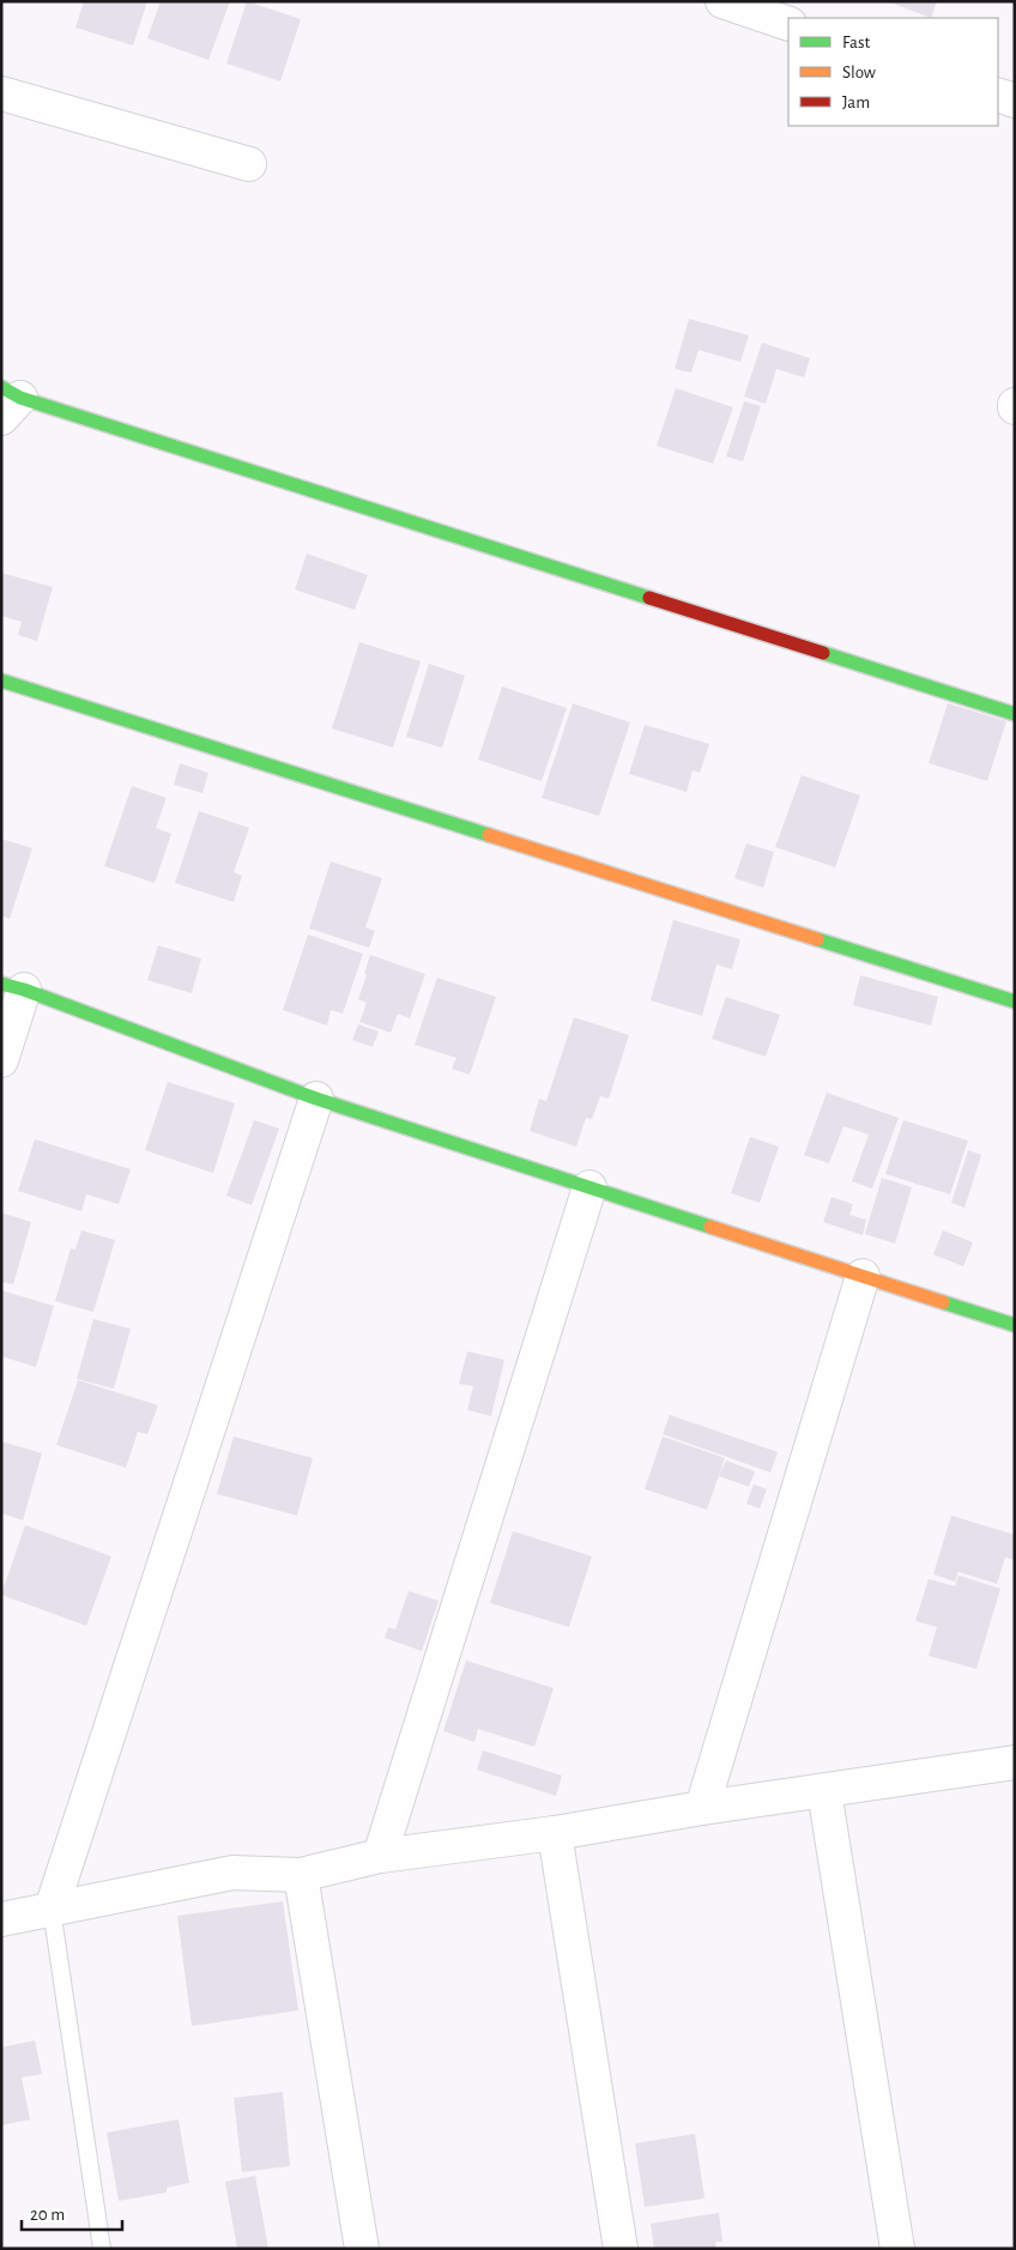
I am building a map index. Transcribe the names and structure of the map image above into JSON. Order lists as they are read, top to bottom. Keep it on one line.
{"legend":["Fast","Slow","Jam"],"scale_bar":"20 m"}
